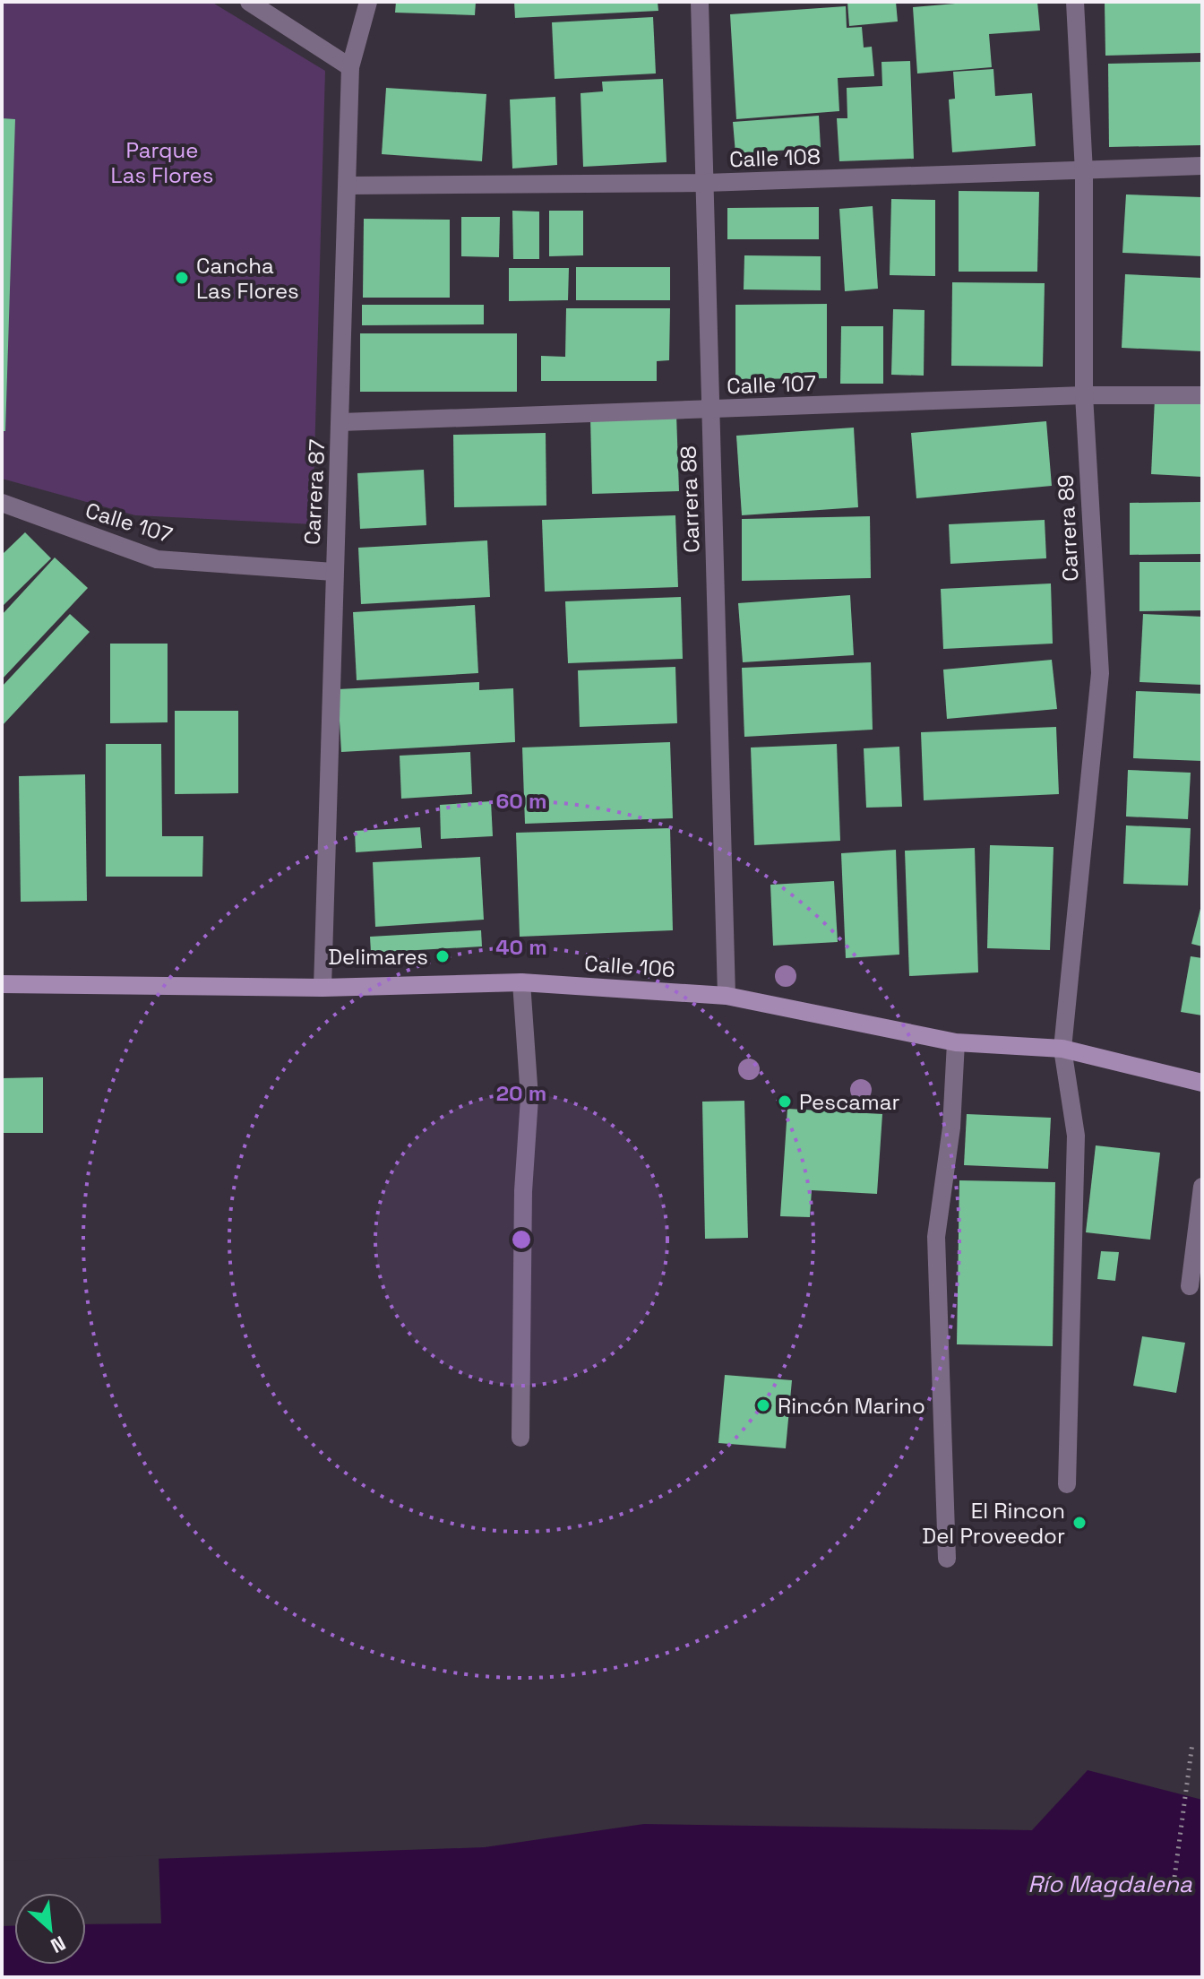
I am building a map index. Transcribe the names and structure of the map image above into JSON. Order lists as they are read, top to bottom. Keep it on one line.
{"streets":{"street":["Calle 108","Calle 107","Carrera 87","Carrera 88","Carrera 89","Calle 106"]},"crossings":[["Calle 108","Carrera 87"],["Calle 108","Carrera 88"],["Calle 108","Carrera 89"],["Calle 107","Carrera 87"],["Calle 107","Carrera 88"],["Calle 107","Carrera 89"],["Carrera 87","Calle 106"],["Carrera 88","Calle 106"],["Carrera 89","Calle 106"]],"water":["Río Magdalena"],"parks":["Parque Las Flores"],"places":["Cancha Las Flores","Delimares","Pescamar","Rincón Marino","El Rincon Del Proveedor"],"north":"bottom right","rings":["60 m","40 m","20 m"]}
